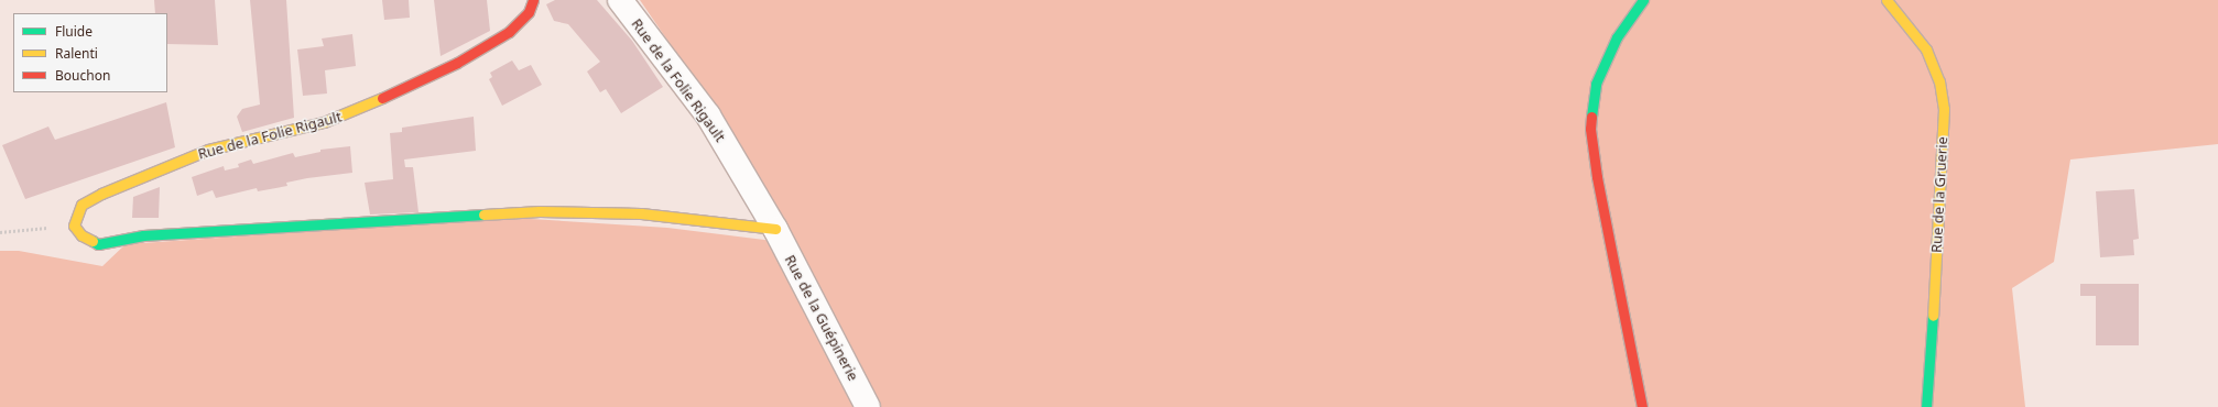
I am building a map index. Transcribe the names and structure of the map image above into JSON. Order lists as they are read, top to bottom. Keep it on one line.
{"streets":{"street":["Rue de la Folie Rigault","Rue de la Gruerie","Rue de la Guépinerie"]},"crossings":[["Rue de la Folie Rigault","Rue de la Guépinerie"]],"legend":["Fluide","Ralenti","Bouchon"]}
